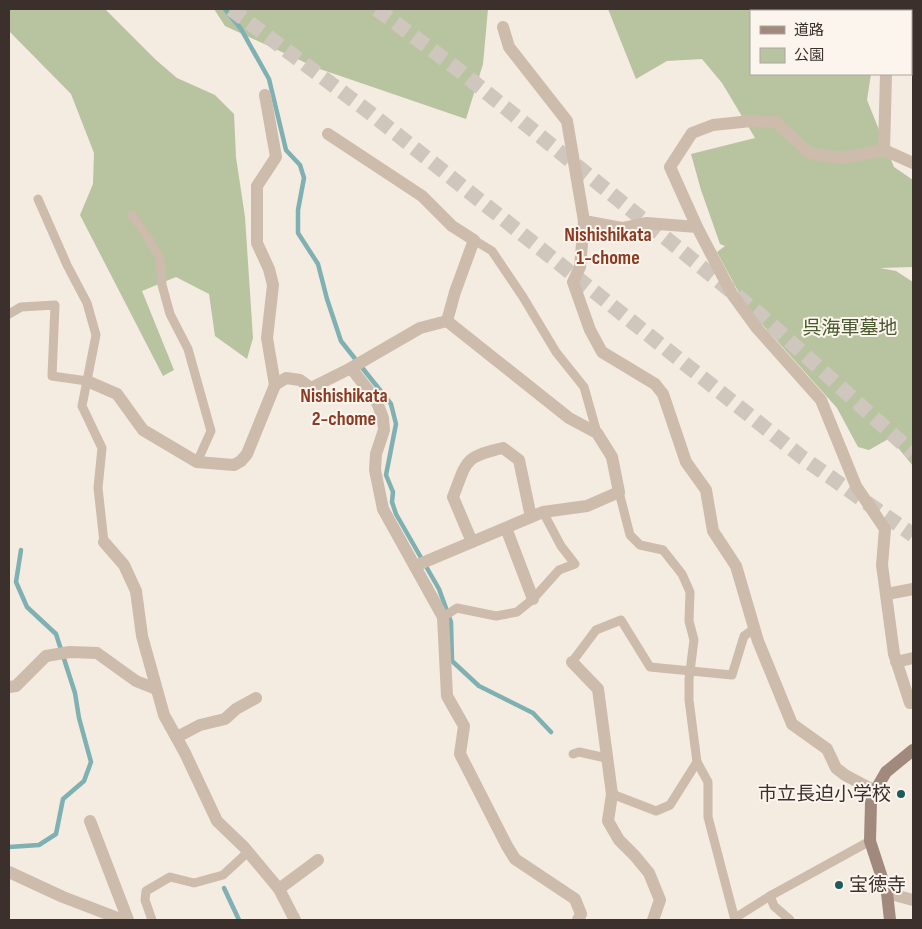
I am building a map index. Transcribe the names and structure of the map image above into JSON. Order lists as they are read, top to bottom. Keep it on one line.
{"districts":["Nishishikata 1-chome","Nishishikata 2-chome"],"parks":["呉海軍墓地"],"places":["市立長迫小学校","宝徳寺"],"legend":["道路","公園"]}
